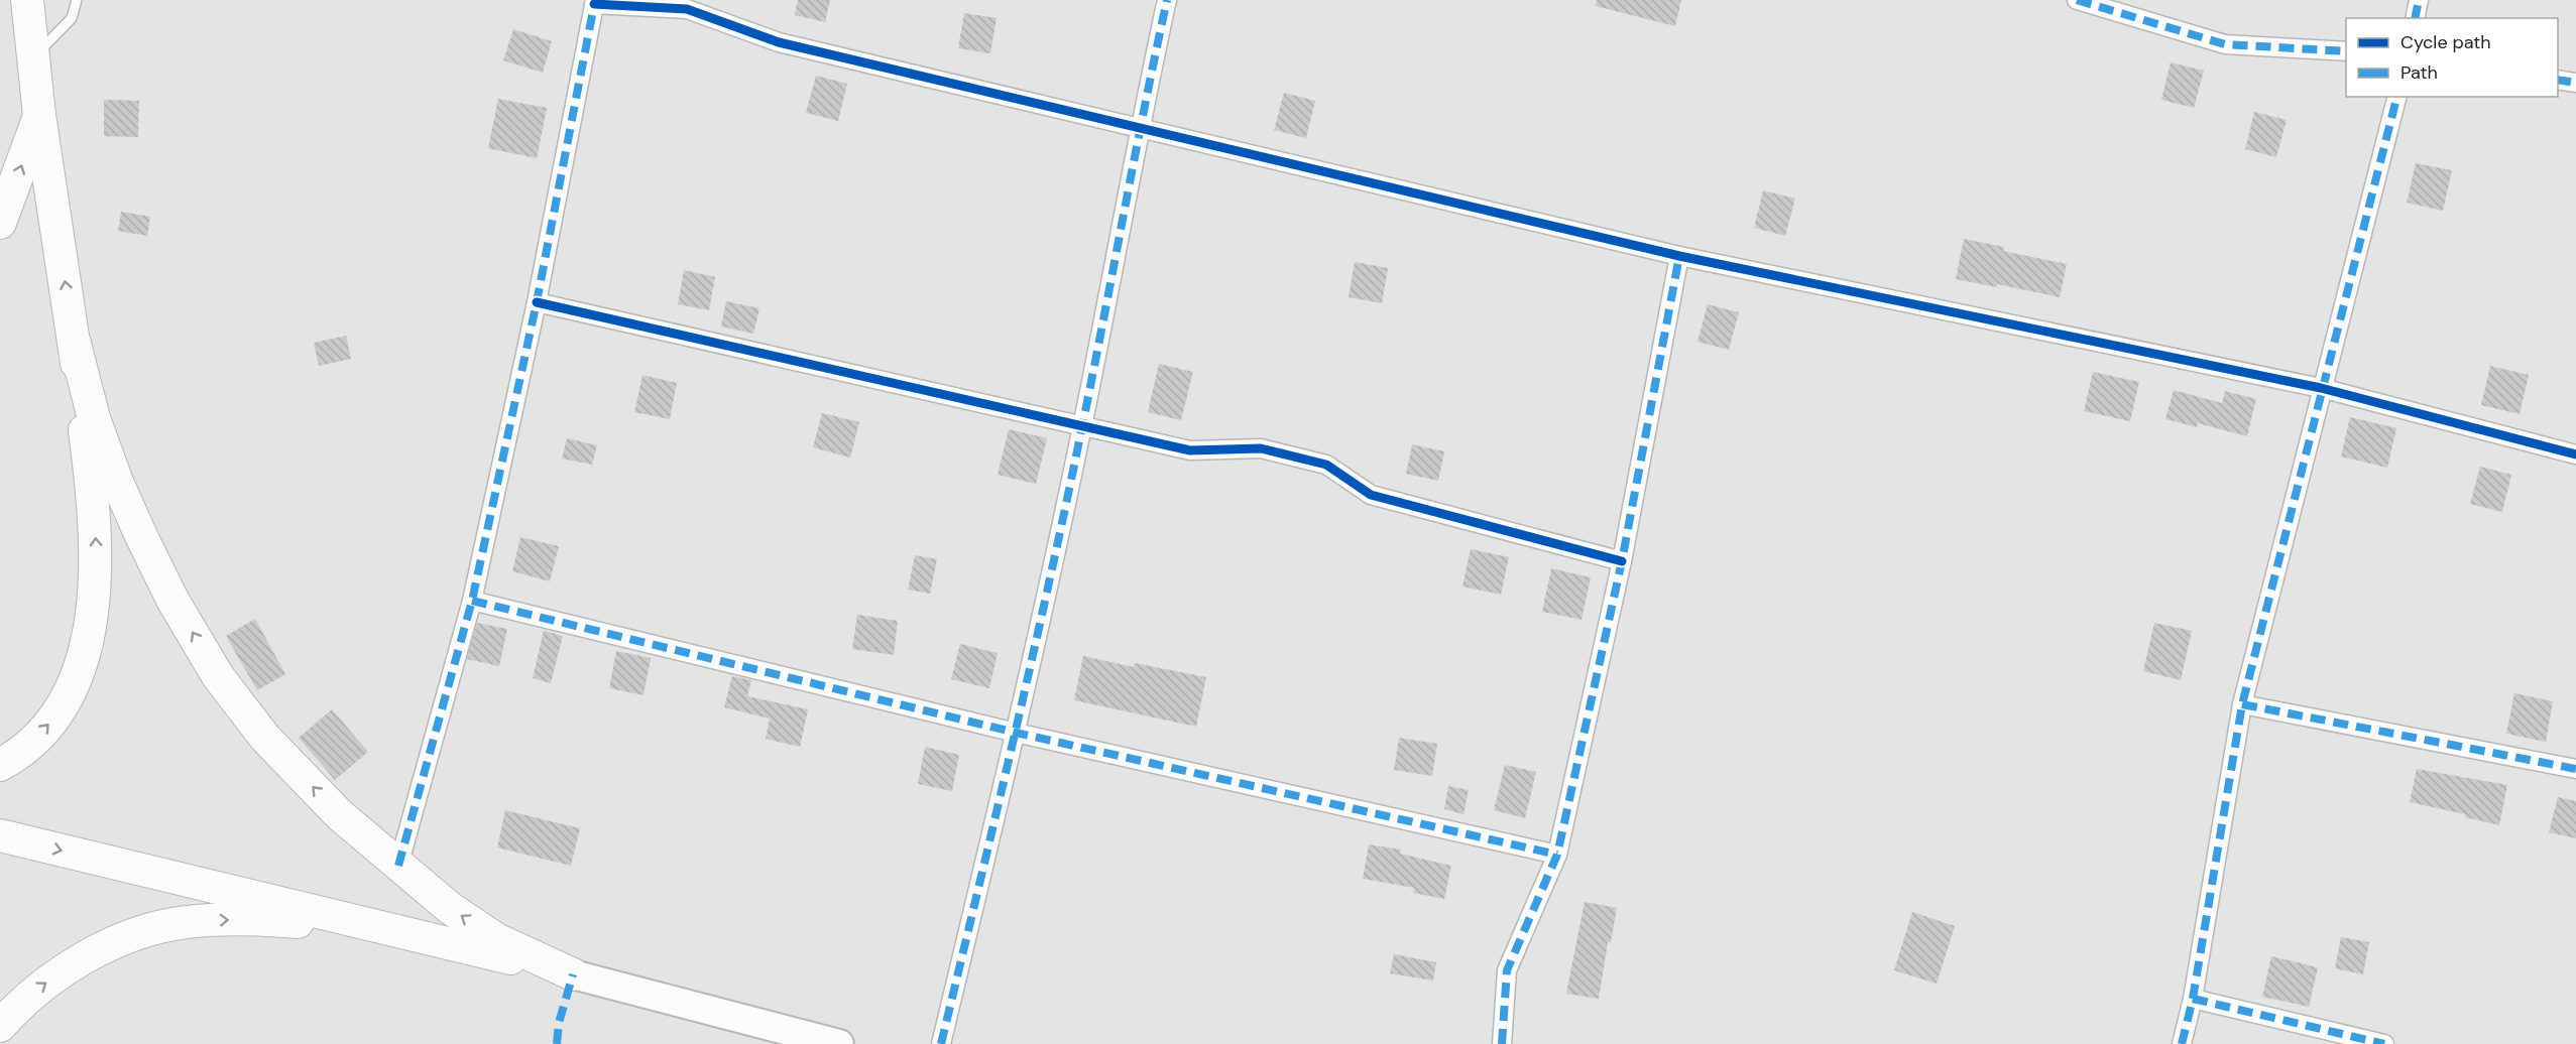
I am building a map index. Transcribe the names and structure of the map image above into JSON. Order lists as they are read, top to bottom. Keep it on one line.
{"legend":["Cycle path","Path"]}
